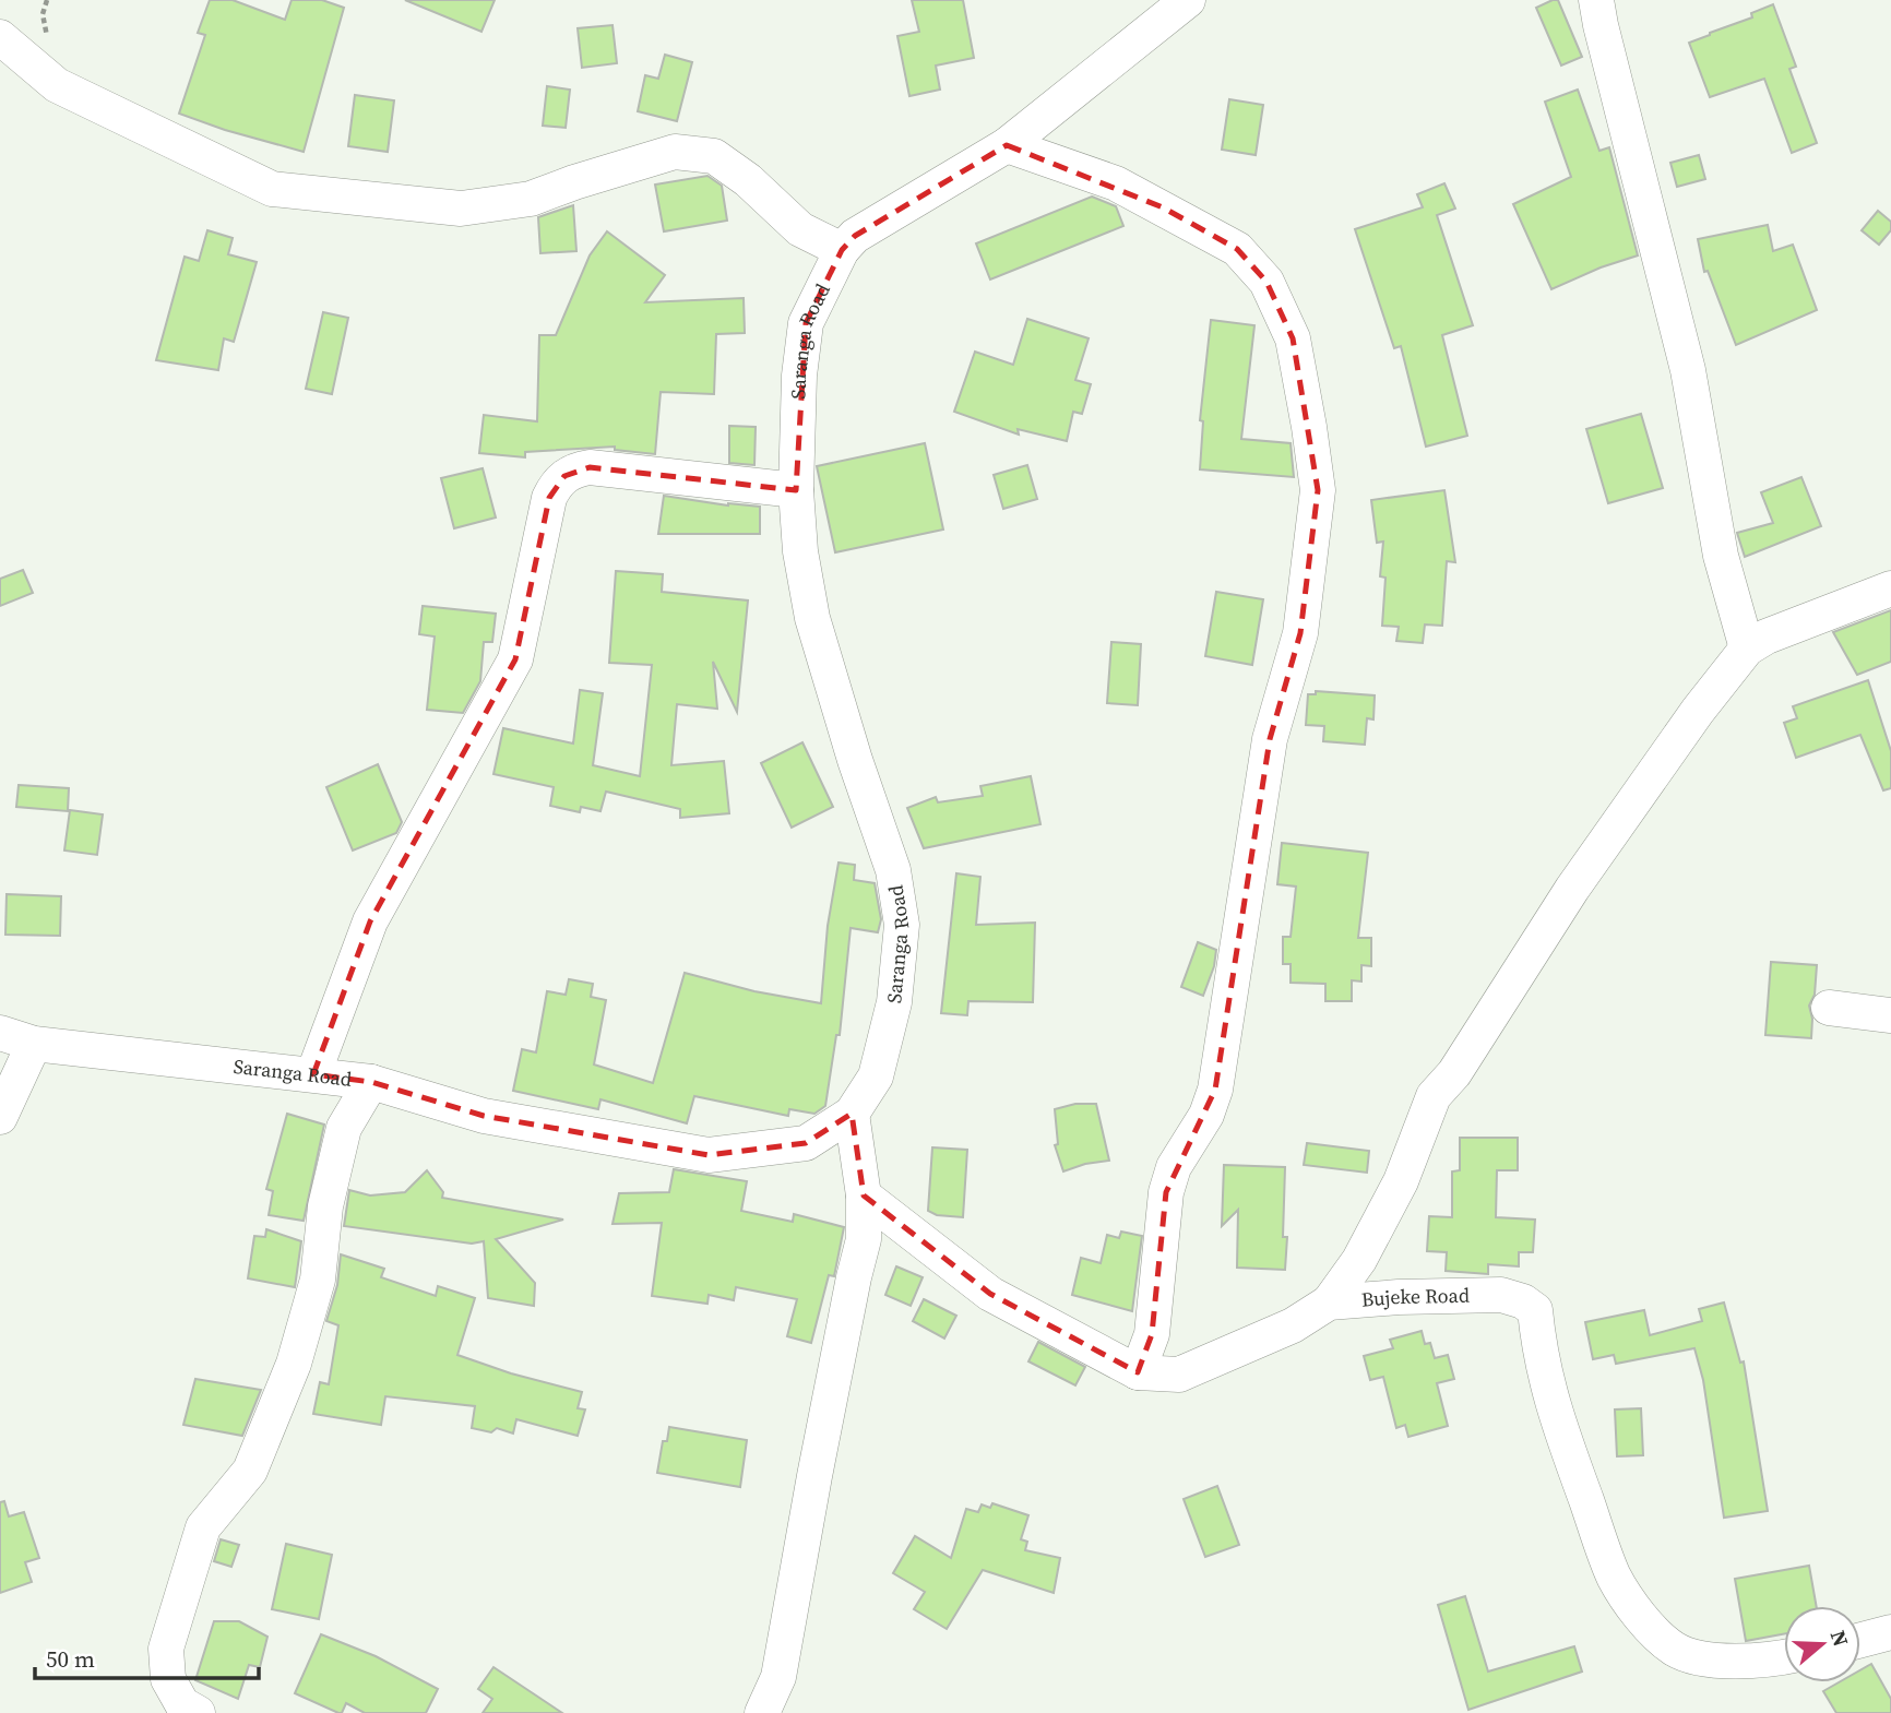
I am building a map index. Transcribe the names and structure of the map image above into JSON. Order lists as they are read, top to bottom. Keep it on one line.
{"streets":{"street":["Saranga Road","Bujeke Road"]},"scale_bar":"50 m","north":"right"}
